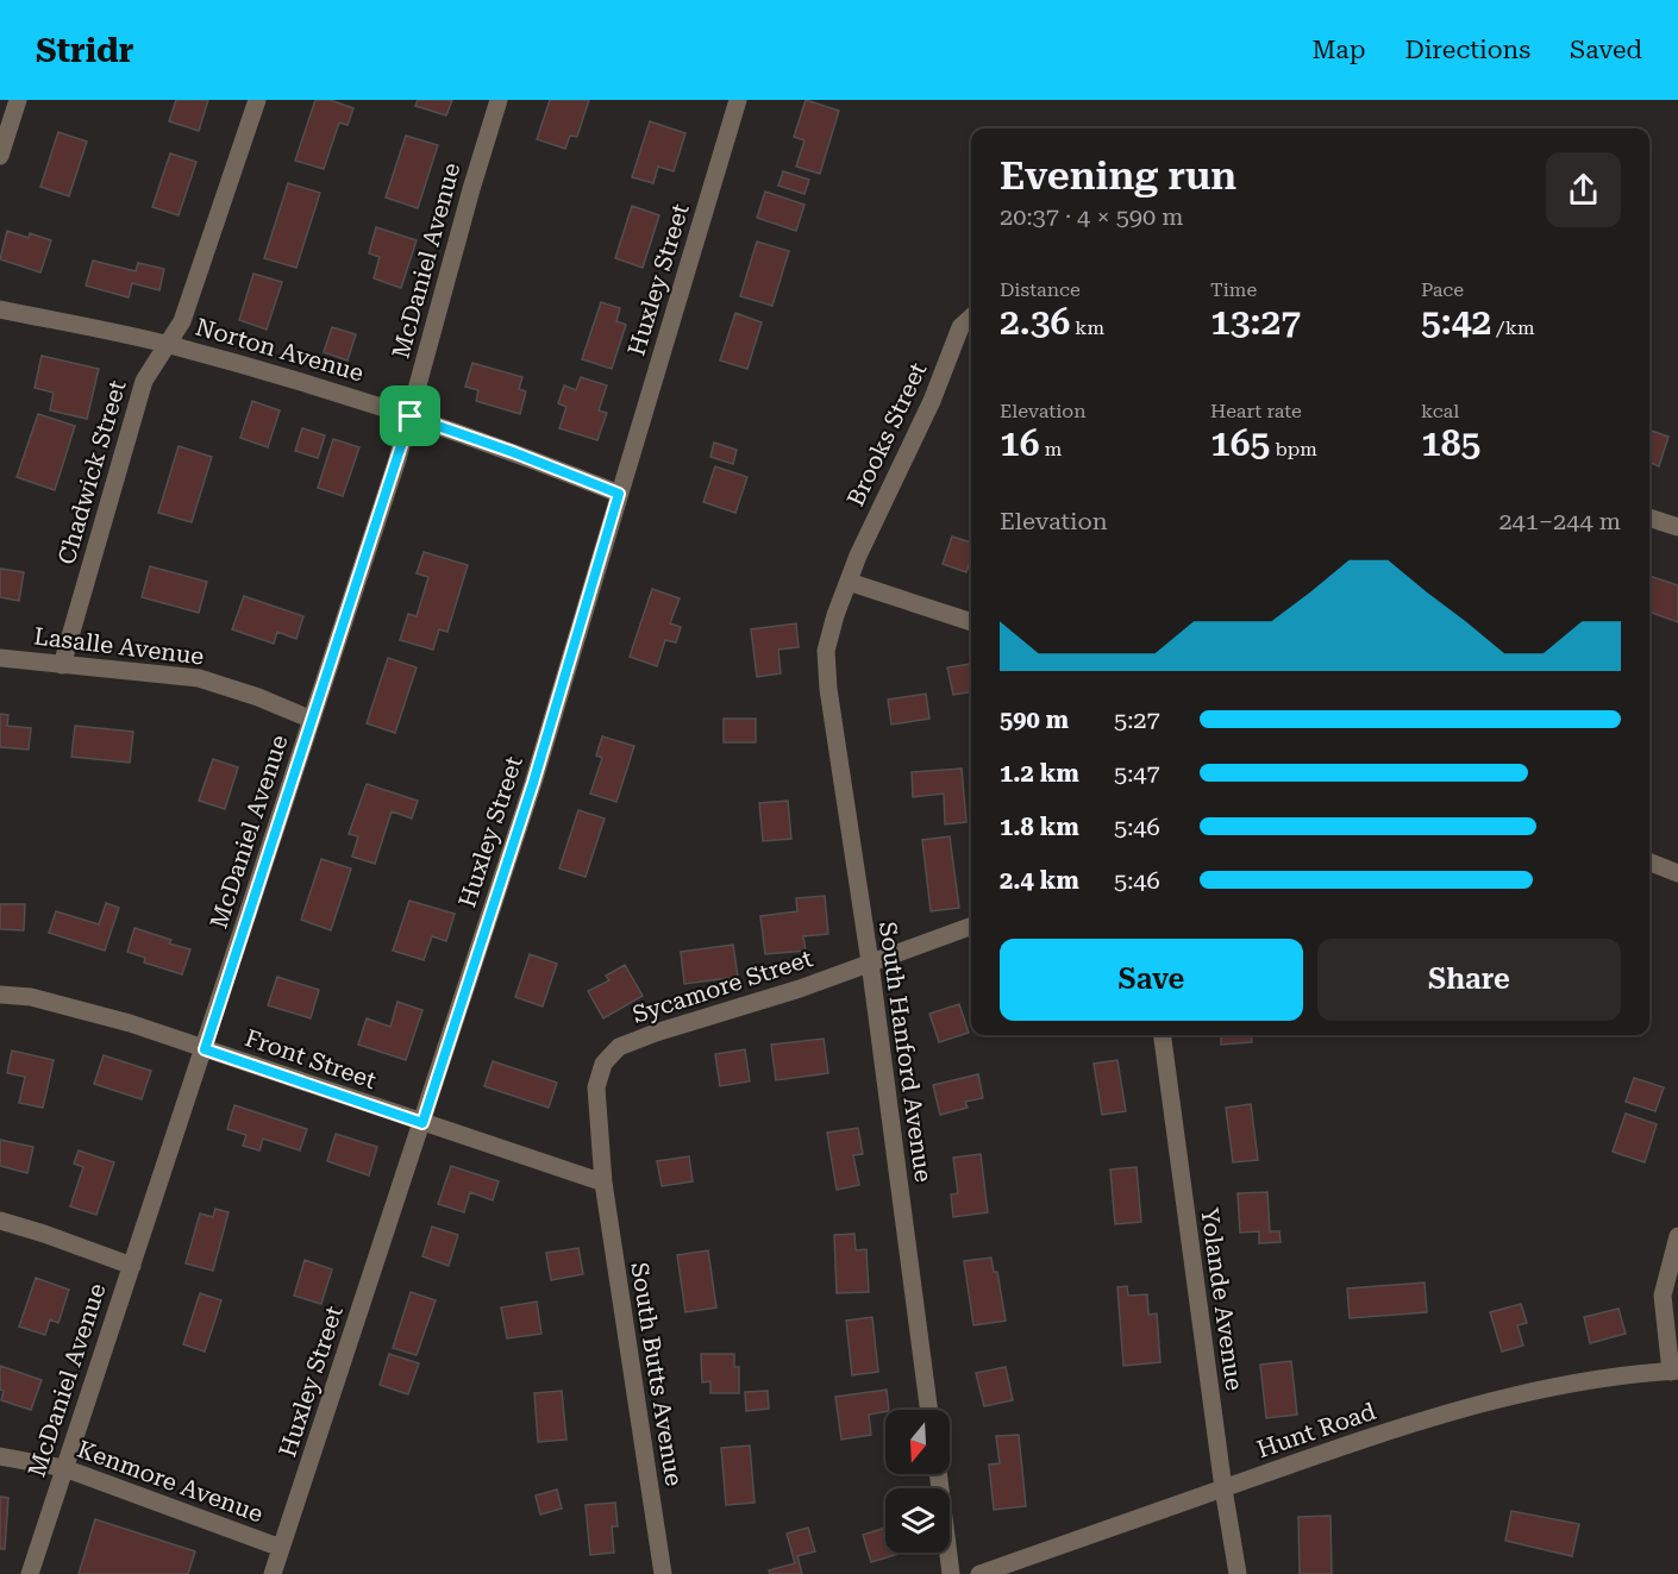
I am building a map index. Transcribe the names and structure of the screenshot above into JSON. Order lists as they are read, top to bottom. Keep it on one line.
{"streets":{"street":["McDaniel Avenue","Huxley Street","Norton Avenue","Brooks Street","Chadwick Street","Lasalle Avenue","Sycamore Street","South Hanford Avenue","Front Street","Yolande Avenue","South Butts Avenue","Hunt Road","Kenmore Avenue"]},"crossings":[["McDaniel Avenue","Norton Avenue"],["McDaniel Avenue","Lasalle Avenue"],["McDaniel Avenue","Front Street"],["McDaniel Avenue","Kenmore Avenue"],["Huxley Street","Norton Avenue"],["Huxley Street","Front Street"],["Huxley Street","Kenmore Avenue"],["Norton Avenue","Chadwick Street"],["Brooks Street","South Hanford Avenue"],["Chadwick Street","Lasalle Avenue"],["Sycamore Street","South Hanford Avenue"],["Sycamore Street","Front Street"],["Sycamore Street","South Butts Avenue"],["Front Street","South Butts Avenue"],["Yolande Avenue","Hunt Road"]],"north":"bottom","page":{"header":"Stridr","nav":["Map","Directions","Saved"],"heading":["Evening run","20:37 · 4 × 590 m"],"stats":[["Distance","2.36 km"],["Time","13:27"],["Pace","5:42 /km"],["Elevation","16 m"],["Heart rate","165 bpm"],["kcal","185"]],"chart":["Elevation","241–244 m"],"list":[{"name":"590 m","note":"5:27"},{"name":"1.2 km","note":"5:47"},{"name":"1.8 km","note":"5:46"},{"name":"2.4 km","note":"5:46"}],"buttons":["Save","Share"]}}
